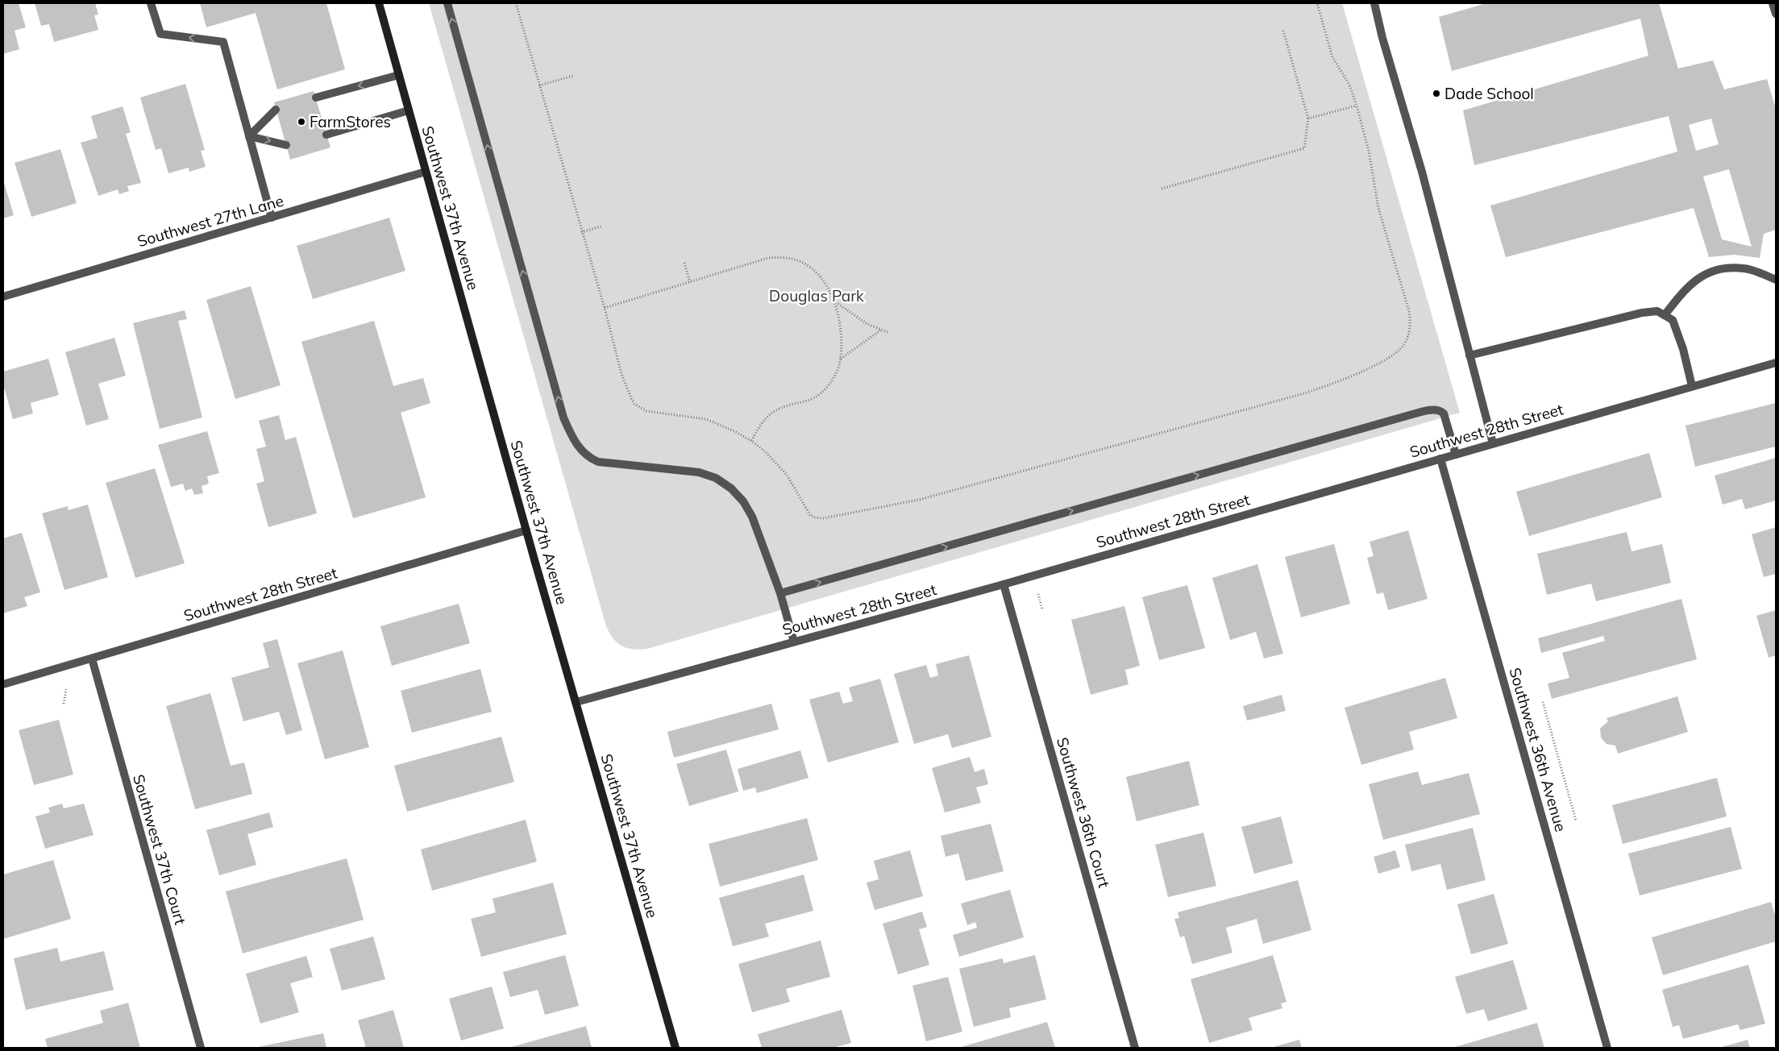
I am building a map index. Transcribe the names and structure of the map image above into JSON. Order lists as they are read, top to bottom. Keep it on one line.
{"streets":{"main road":["Southwest 37th Avenue"],"street":["Southwest 27th Lane","Southwest 28th Street","Southwest 36th Avenue","Southwest 36th Court","Southwest 37th Court"]},"crossings":[["Southwest 37th Avenue","Southwest 27th Lane"],["Southwest 37th Avenue","Southwest 28th Street"],["Southwest 28th Street","Southwest 36th Avenue"],["Southwest 28th Street","Southwest 36th Court"],["Southwest 28th Street","Southwest 37th Court"]],"parks":["Douglas Park"],"places":["Dade School","FarmStores"]}
